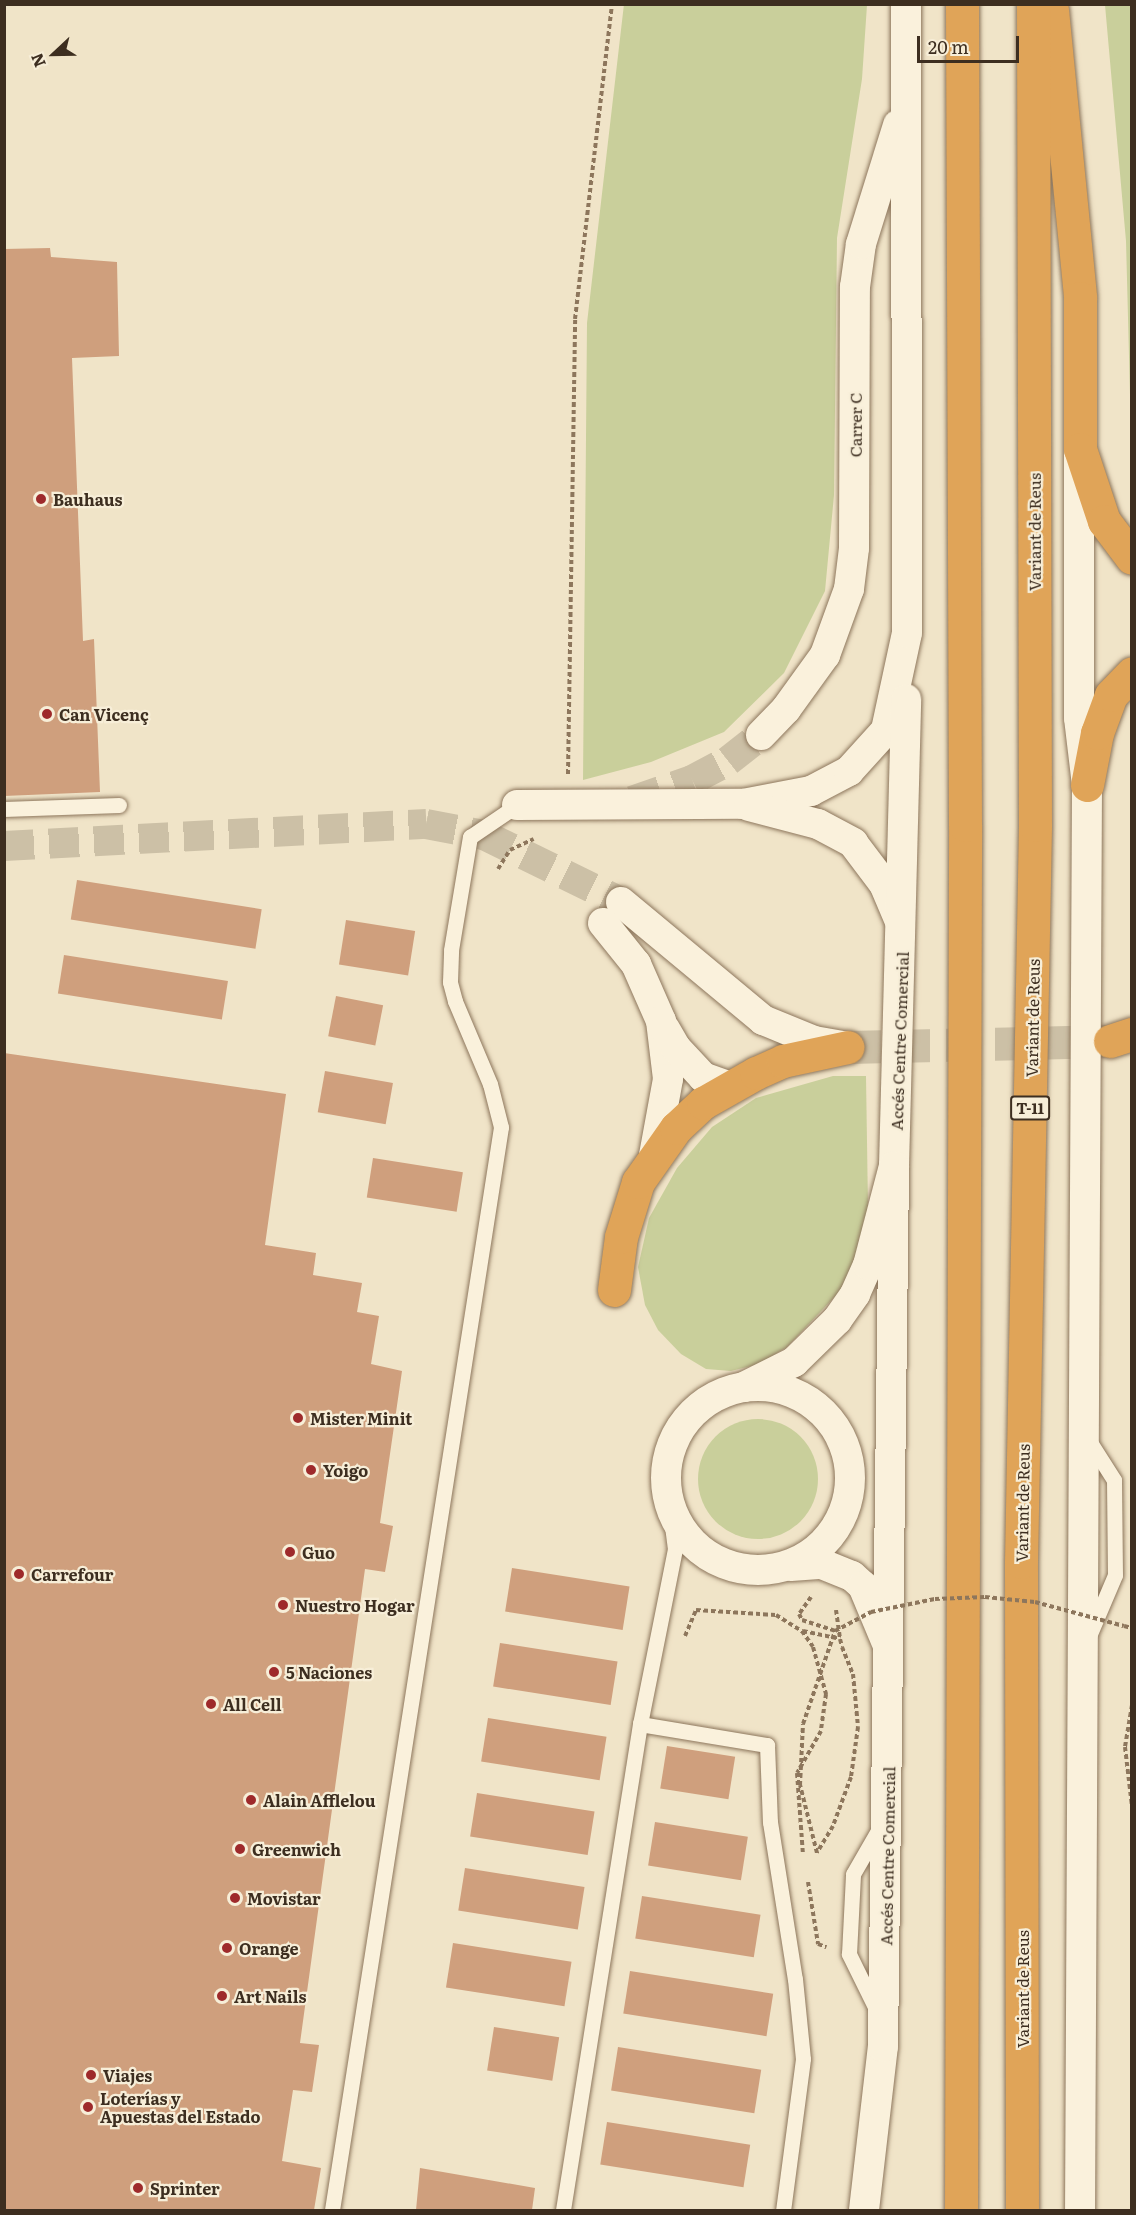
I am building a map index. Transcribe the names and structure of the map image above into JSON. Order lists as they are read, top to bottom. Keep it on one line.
{"streets":{"highway":["Variant de Reus","T-11"],"street":["Carrer C","Accés Centre Comercial"]},"places":["Bauhaus","Can Vicenç","Mister Minit","Yoigo","Guo","Carrefour","Nuestro Hogar","5 Naciones","All Cell","Alain Afflelou","Greenwich","Movistar","Orange","Art Nails","Viajes","Loterías y Apuestas del Estado","Sprinter"],"scale_bar":"20 m","north":"left"}
